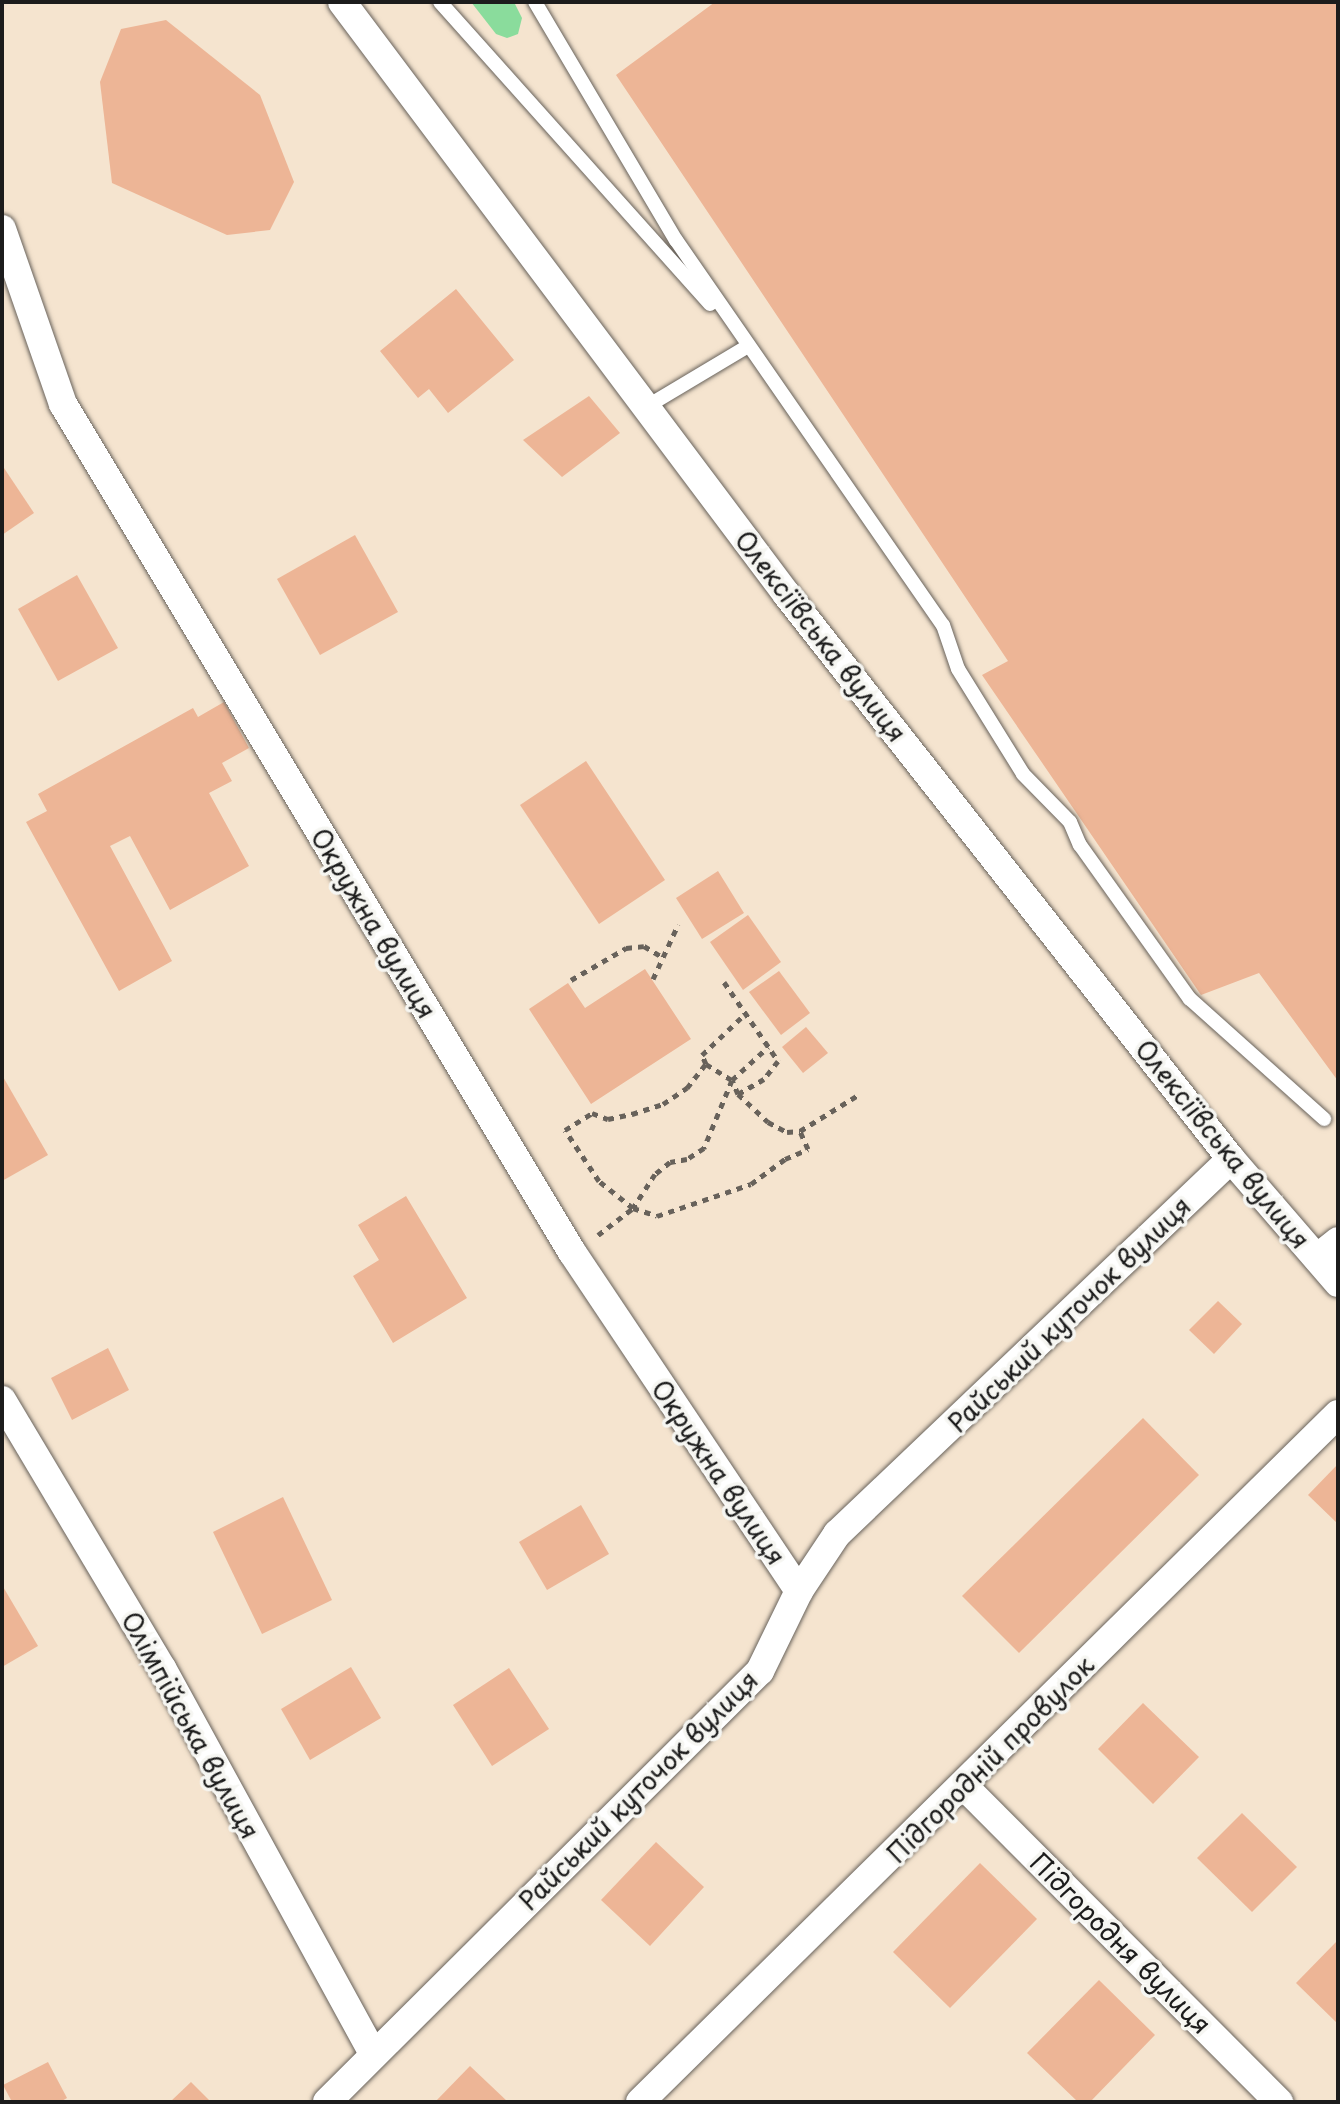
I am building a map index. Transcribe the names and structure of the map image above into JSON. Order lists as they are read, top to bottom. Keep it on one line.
{"streets":{"street":["Олексіївська вулиця","Окружна вулиця","Райський куточок вулиця","Олімпійська вулиця","Підгородній провулок","Підгородня вулиця"]},"crossings":[["Олексіївська вулиця","Райський куточок вулиця"],["Окружна вулиця","Райський куточок вулиця"],["Райський куточок вулиця","Олімпійська вулиця"],["Підгородній провулок","Підгородня вулиця"]]}
